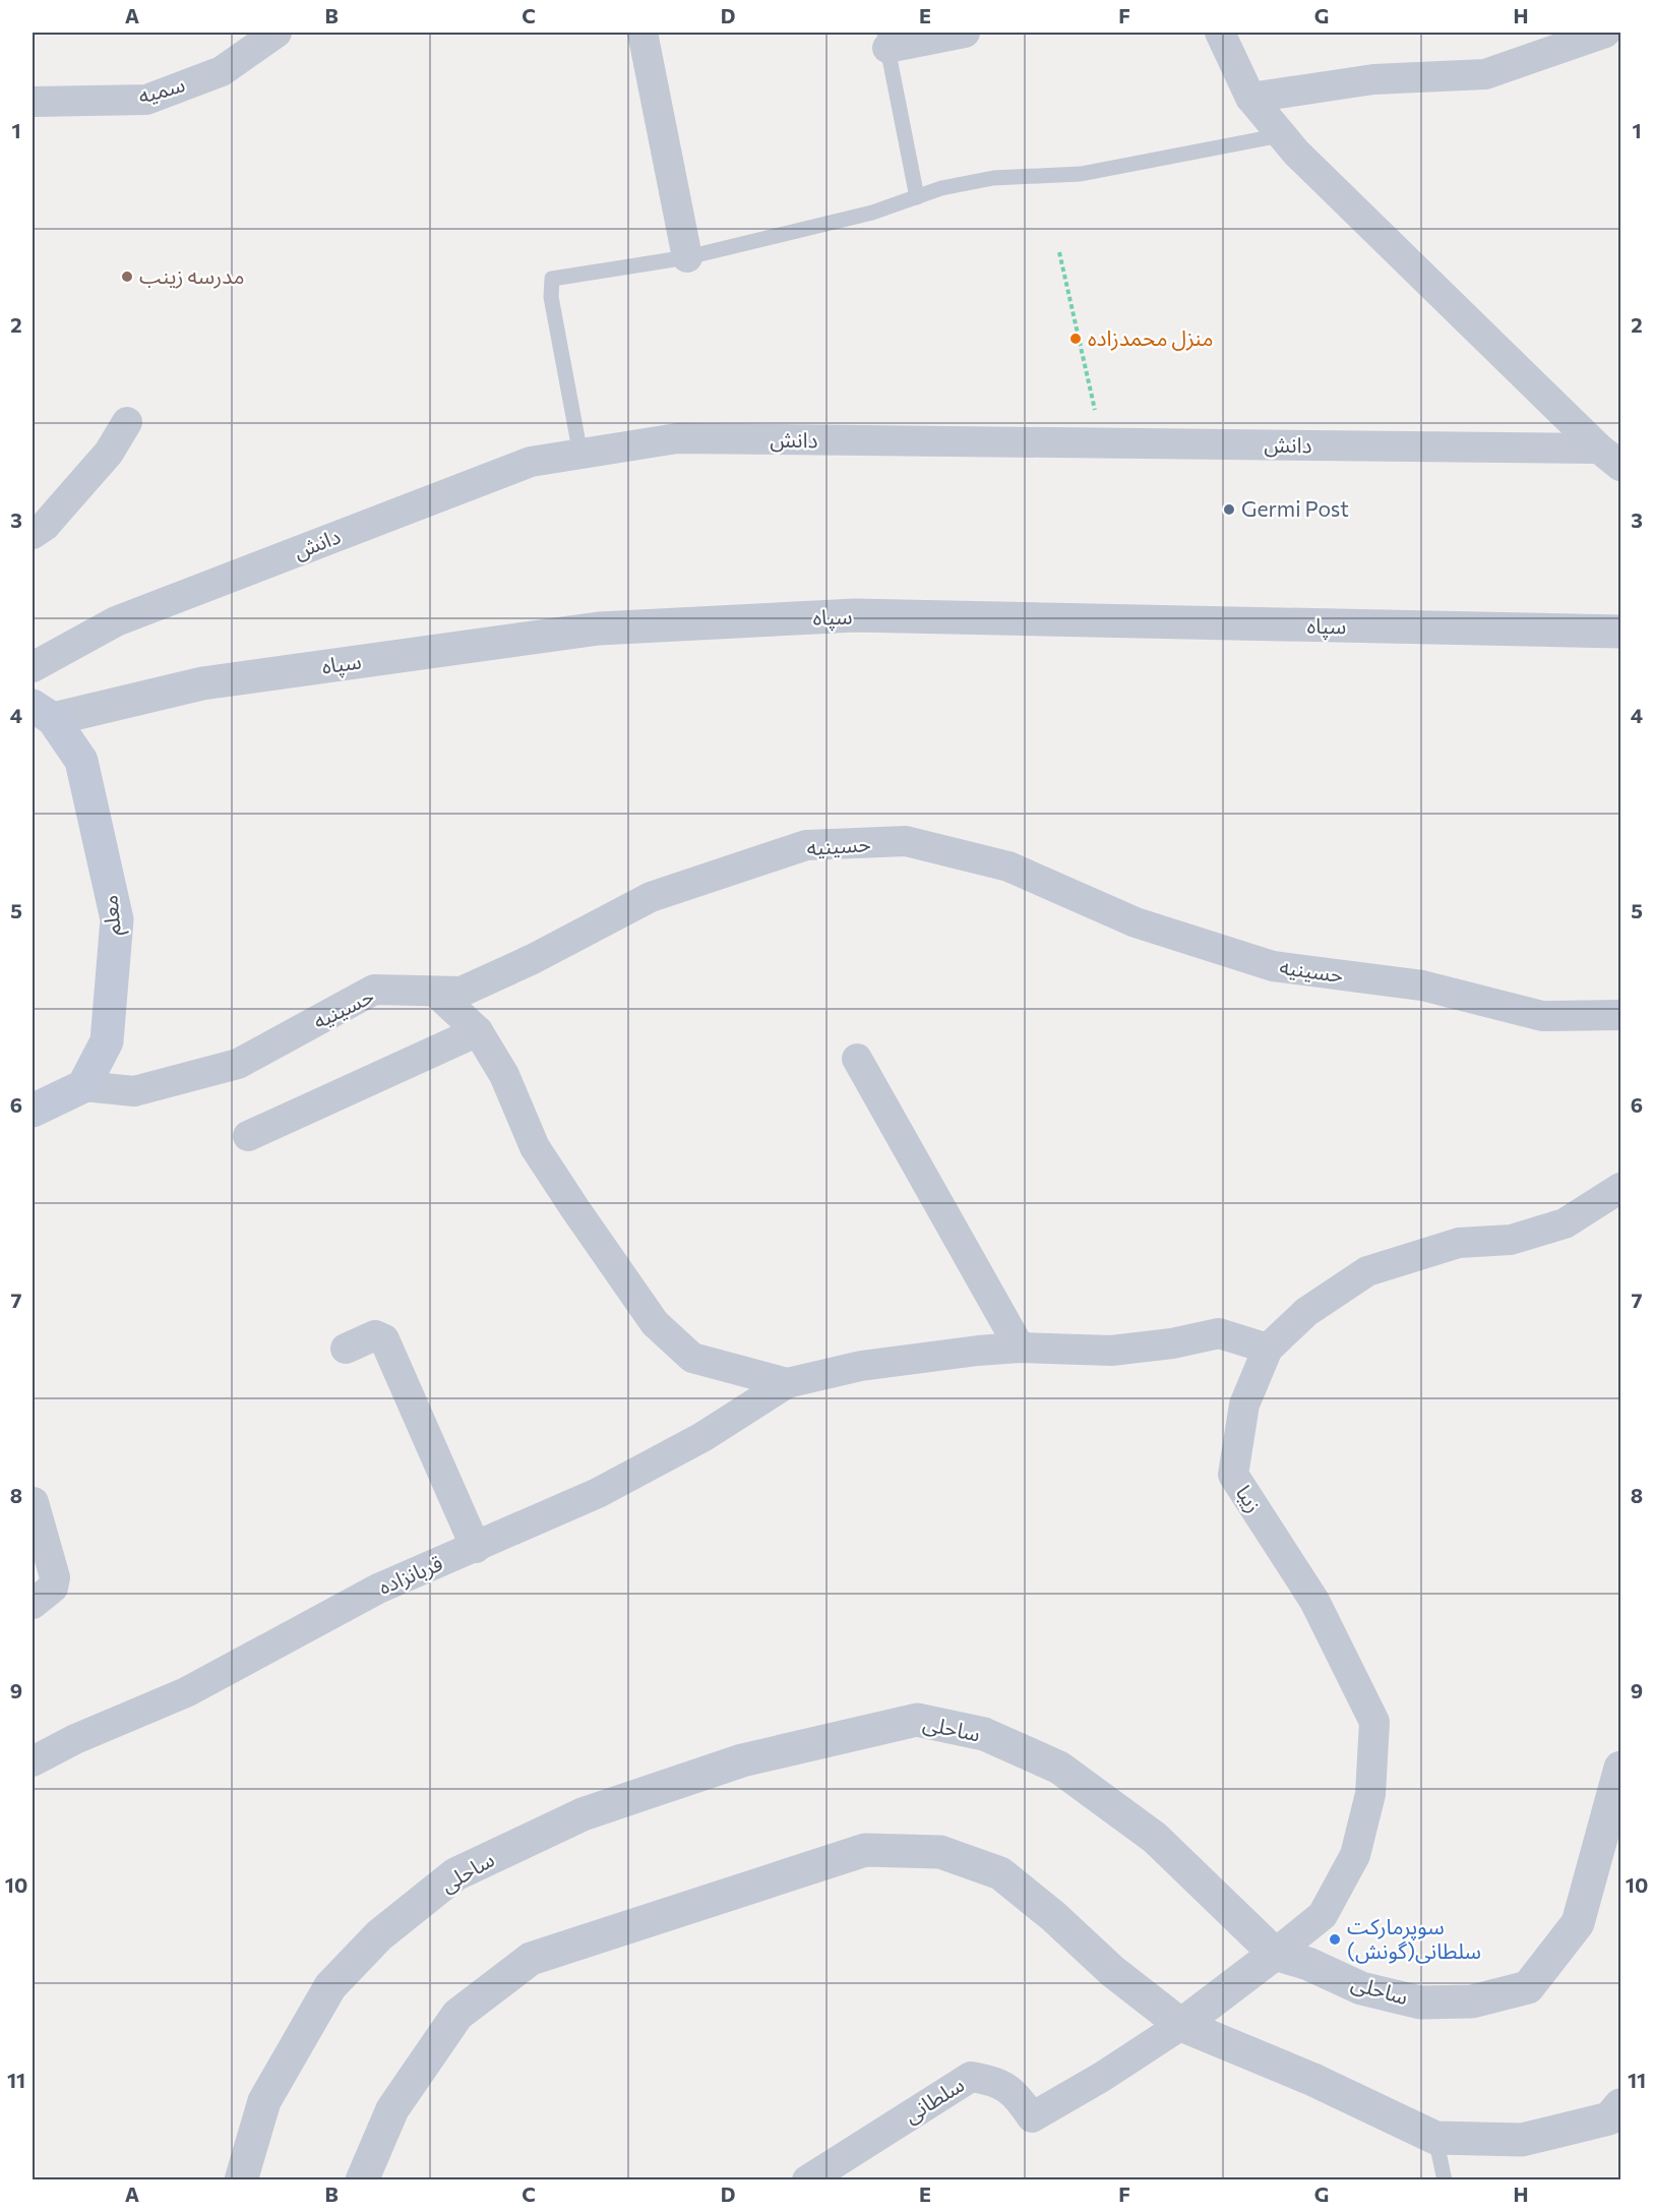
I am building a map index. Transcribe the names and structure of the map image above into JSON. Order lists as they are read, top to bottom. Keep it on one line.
{"streets":{"main road":["معلم"],"street":["سمیه","دانش","سپاه","حسینیه","زیبا","قربانزاده","ساحلی","سلطانی"]},"crossings":[["سپاه","معلم"],["حسینیه","معلم"],["زیبا","ساحلی"]],"places":["مدرسه زینب","منزل محمدزاده","Germi Post","سوپرمارکت سلطانی(گونش)"],"grid":{"columns":["A","B","C","D","E","F","G","H"],"rows":["1","2","3","4","5","6","7","8","9","10","11"]}}
